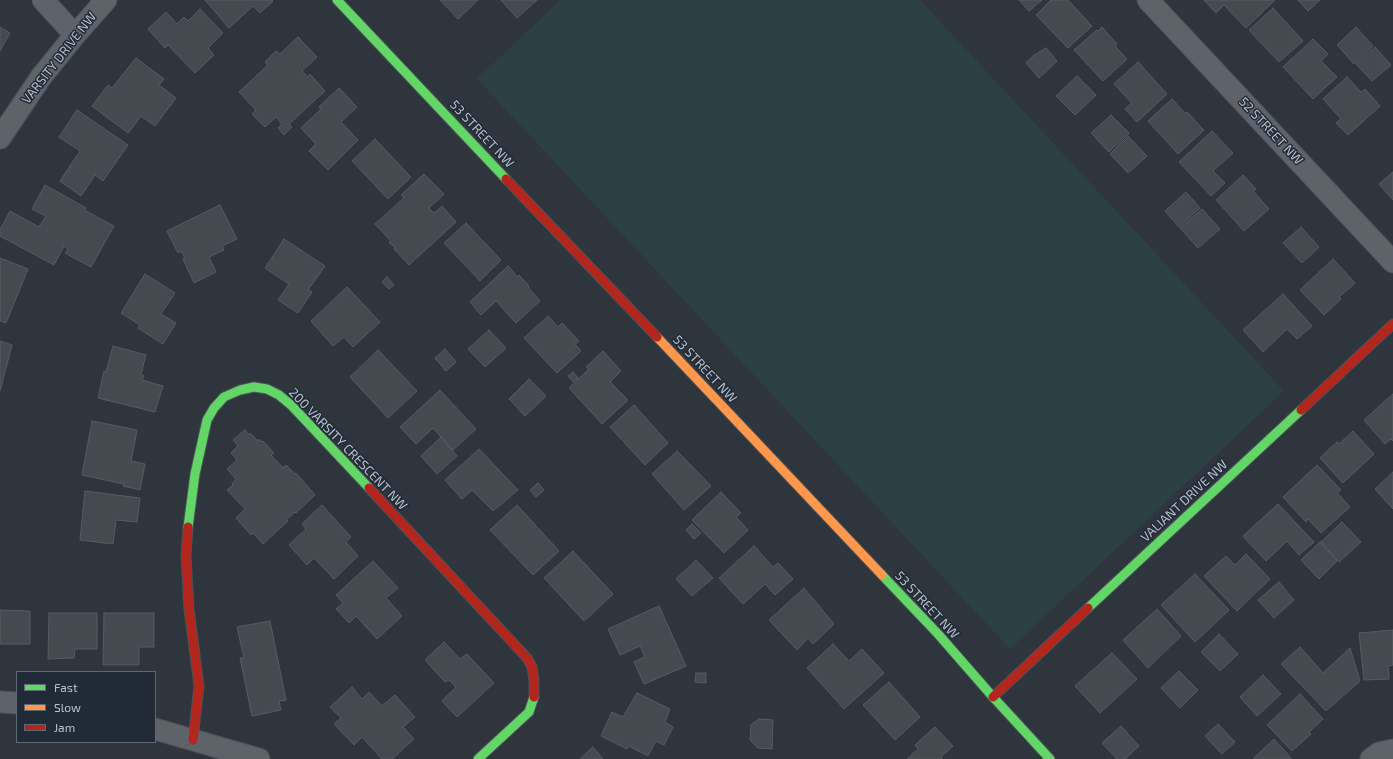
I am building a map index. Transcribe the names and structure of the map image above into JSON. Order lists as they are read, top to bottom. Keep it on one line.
{"streets":{"street":["VARSITY DRIVE NW","52 STREET NW","53 STREET NW","200 VARSITY CRESCENT NW","VALIANT DRIVE NW"]},"crossings":[["53 STREET NW","VALIANT DRIVE NW"]],"legend":["Fast","Slow","Jam"]}
